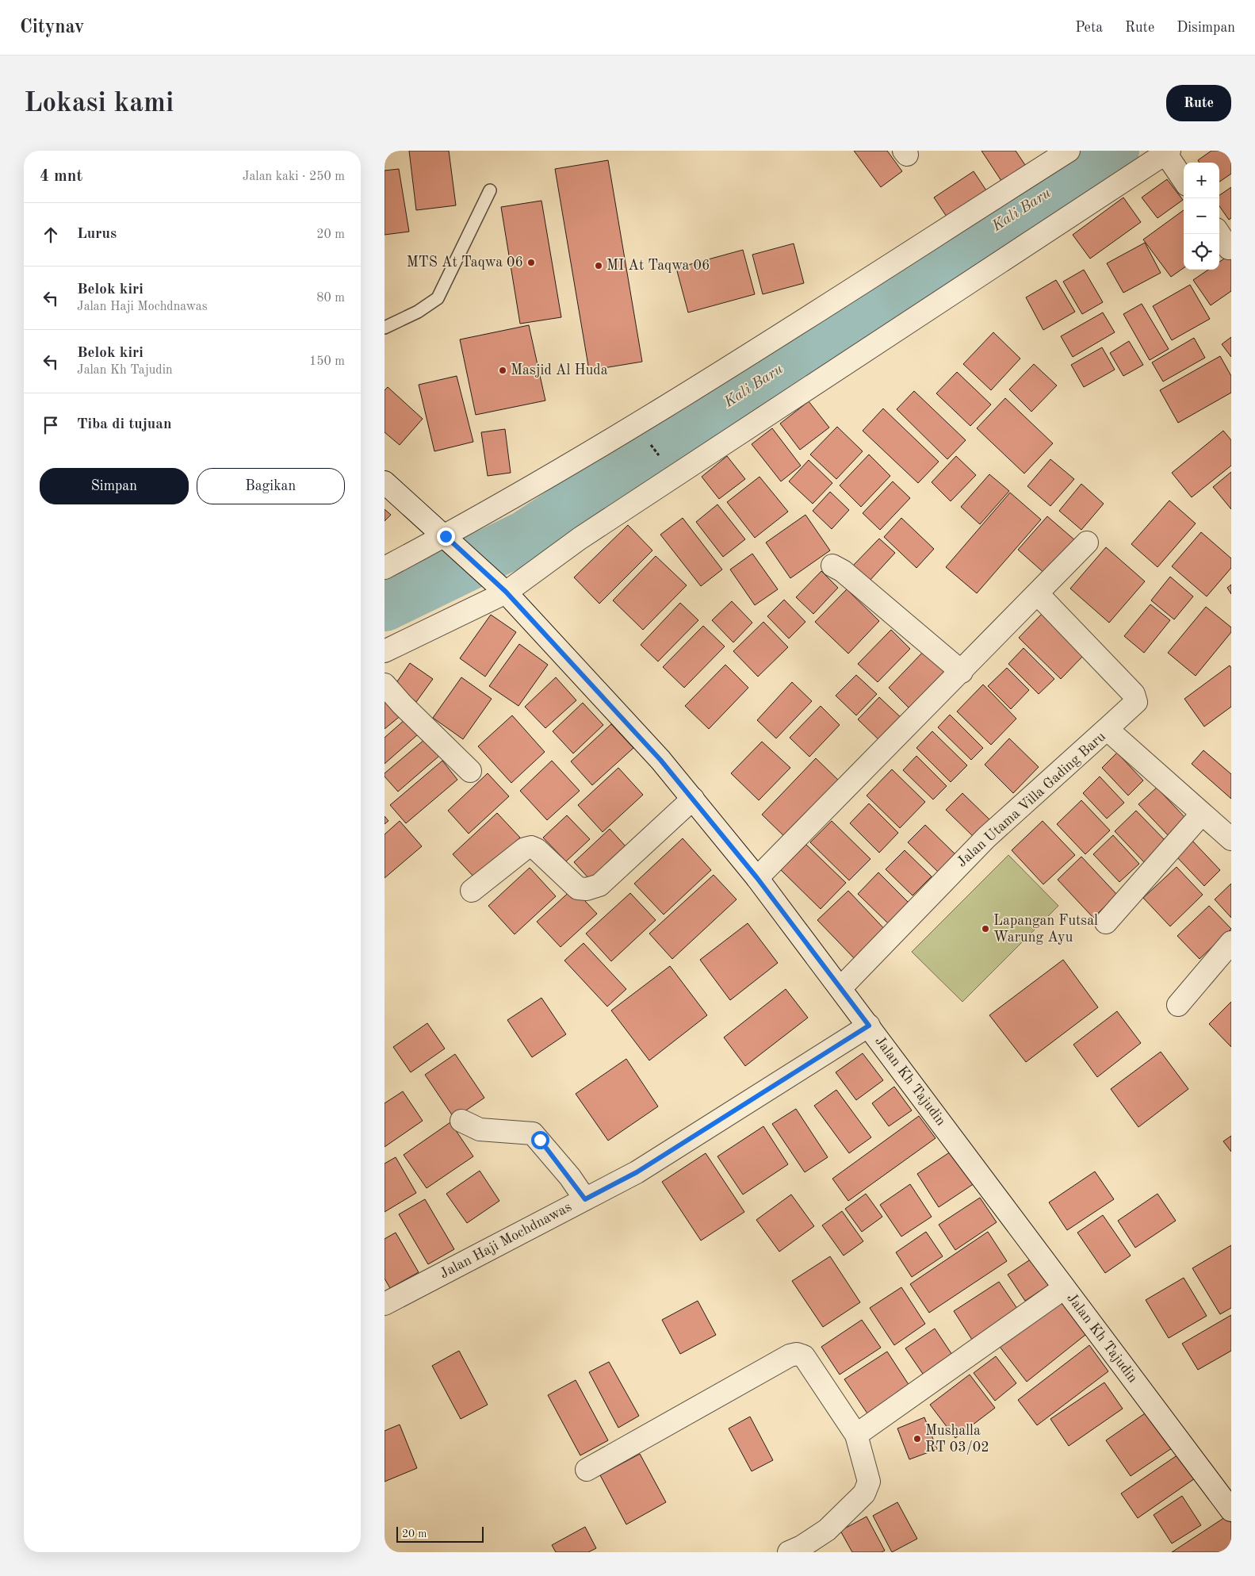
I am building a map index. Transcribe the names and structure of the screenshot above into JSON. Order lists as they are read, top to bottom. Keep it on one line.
{"streets":{"street":["Jalan Utama Villa Gading Baru","Jalan Kh Tajudin","Jalan Haji Mochdnawas"]},"crossings":[["Jalan Utama Villa Gading Baru","Jalan Kh Tajudin"],["Jalan Kh Tajudin","Jalan Haji Mochdnawas"]],"water":["Kali Baru"],"places":["MTS At Taqwa 06","MI At Taqwa 06","Masjid Al Huda","Lapangan Futsal Warung Ayu","Mushalla RT 03/02"],"scale_bar":"20 m","page":{"header":"Citynav","nav":["Peta","Rute","Disimpan"],"buttons":["Rute",["Simpan","Bagikan"]],"title":"Lokasi kami","heading":["4 mnt","Jalan kaki · 250 m"],"map_buttons":["+","−"],"list":[["Lurus","20 m"],["Belok kiri","Jalan Haji Mochdnawas","80 m"],["Belok kiri","Jalan Kh Tajudin","150 m"],"Tiba di tujuan"],"scale":"20 m"}}
